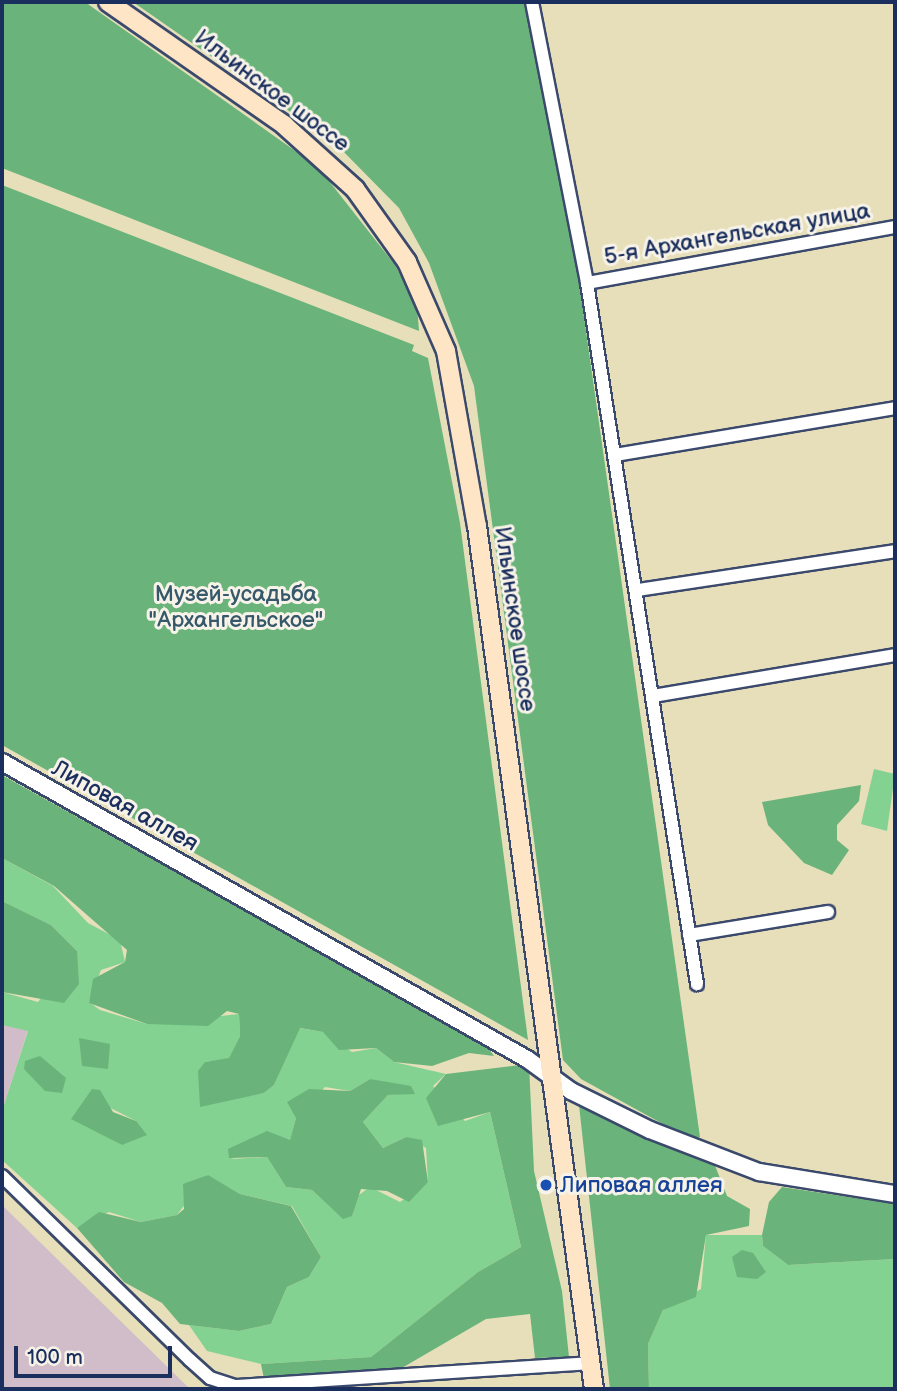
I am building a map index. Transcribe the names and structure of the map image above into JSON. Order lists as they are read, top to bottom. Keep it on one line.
{"streets":{"main road":["Ильинское шоссе"],"street":["5-я Архангельская улица","Липовая аллея"]},"crossings":[["Ильинское шоссе","Липовая аллея"]],"parks":["Музей-усадьба \"Архангельское\""],"places":["Липовая аллея"],"scale_bar":"100 m"}
